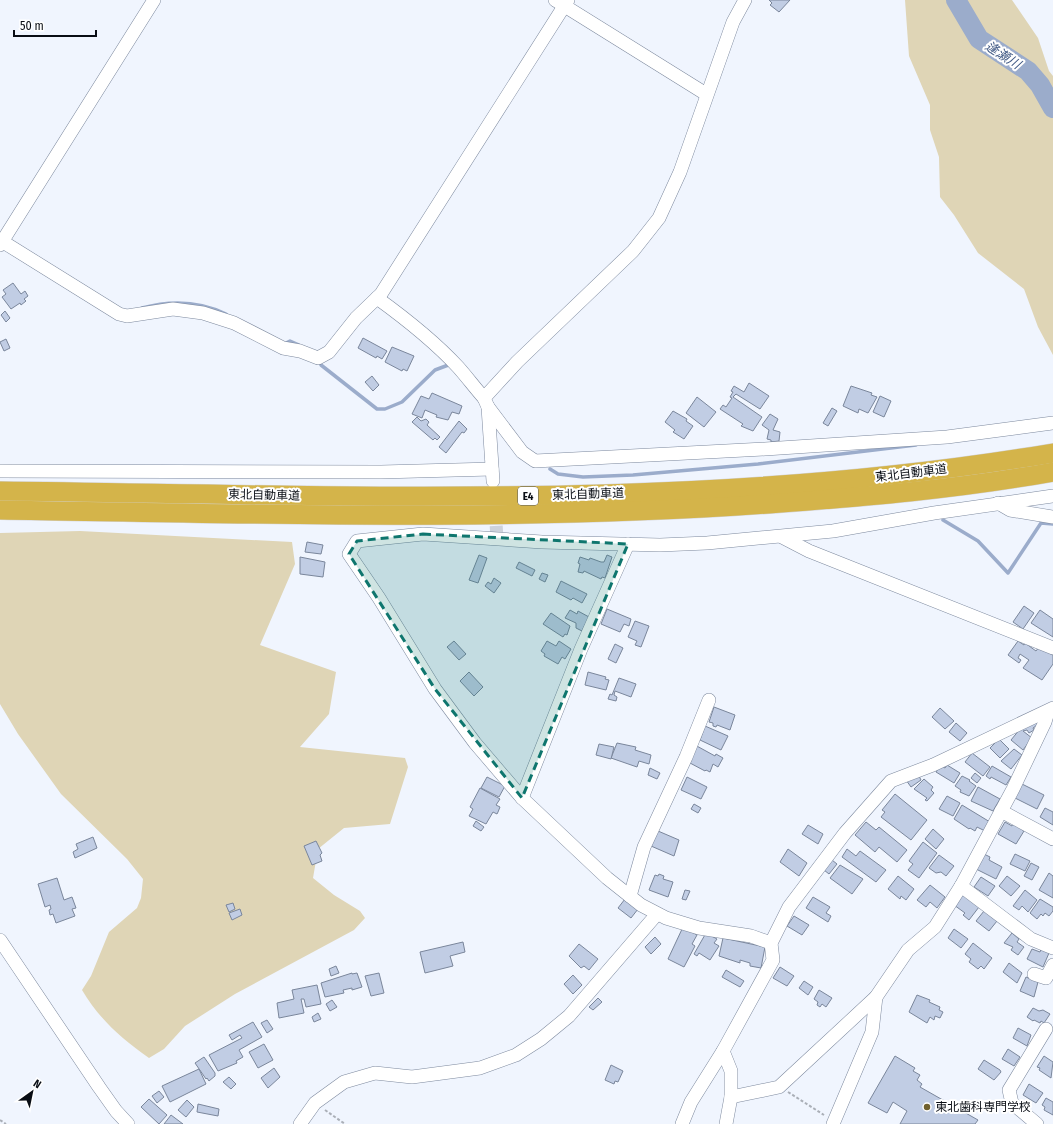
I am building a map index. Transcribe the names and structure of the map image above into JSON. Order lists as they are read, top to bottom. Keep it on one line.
{"streets":{"highway":["東北自動車道","E4"]},"water":["逢瀬川"],"places":["東北歯科専門学校"],"scale_bar":"50 m","north":"top right"}
